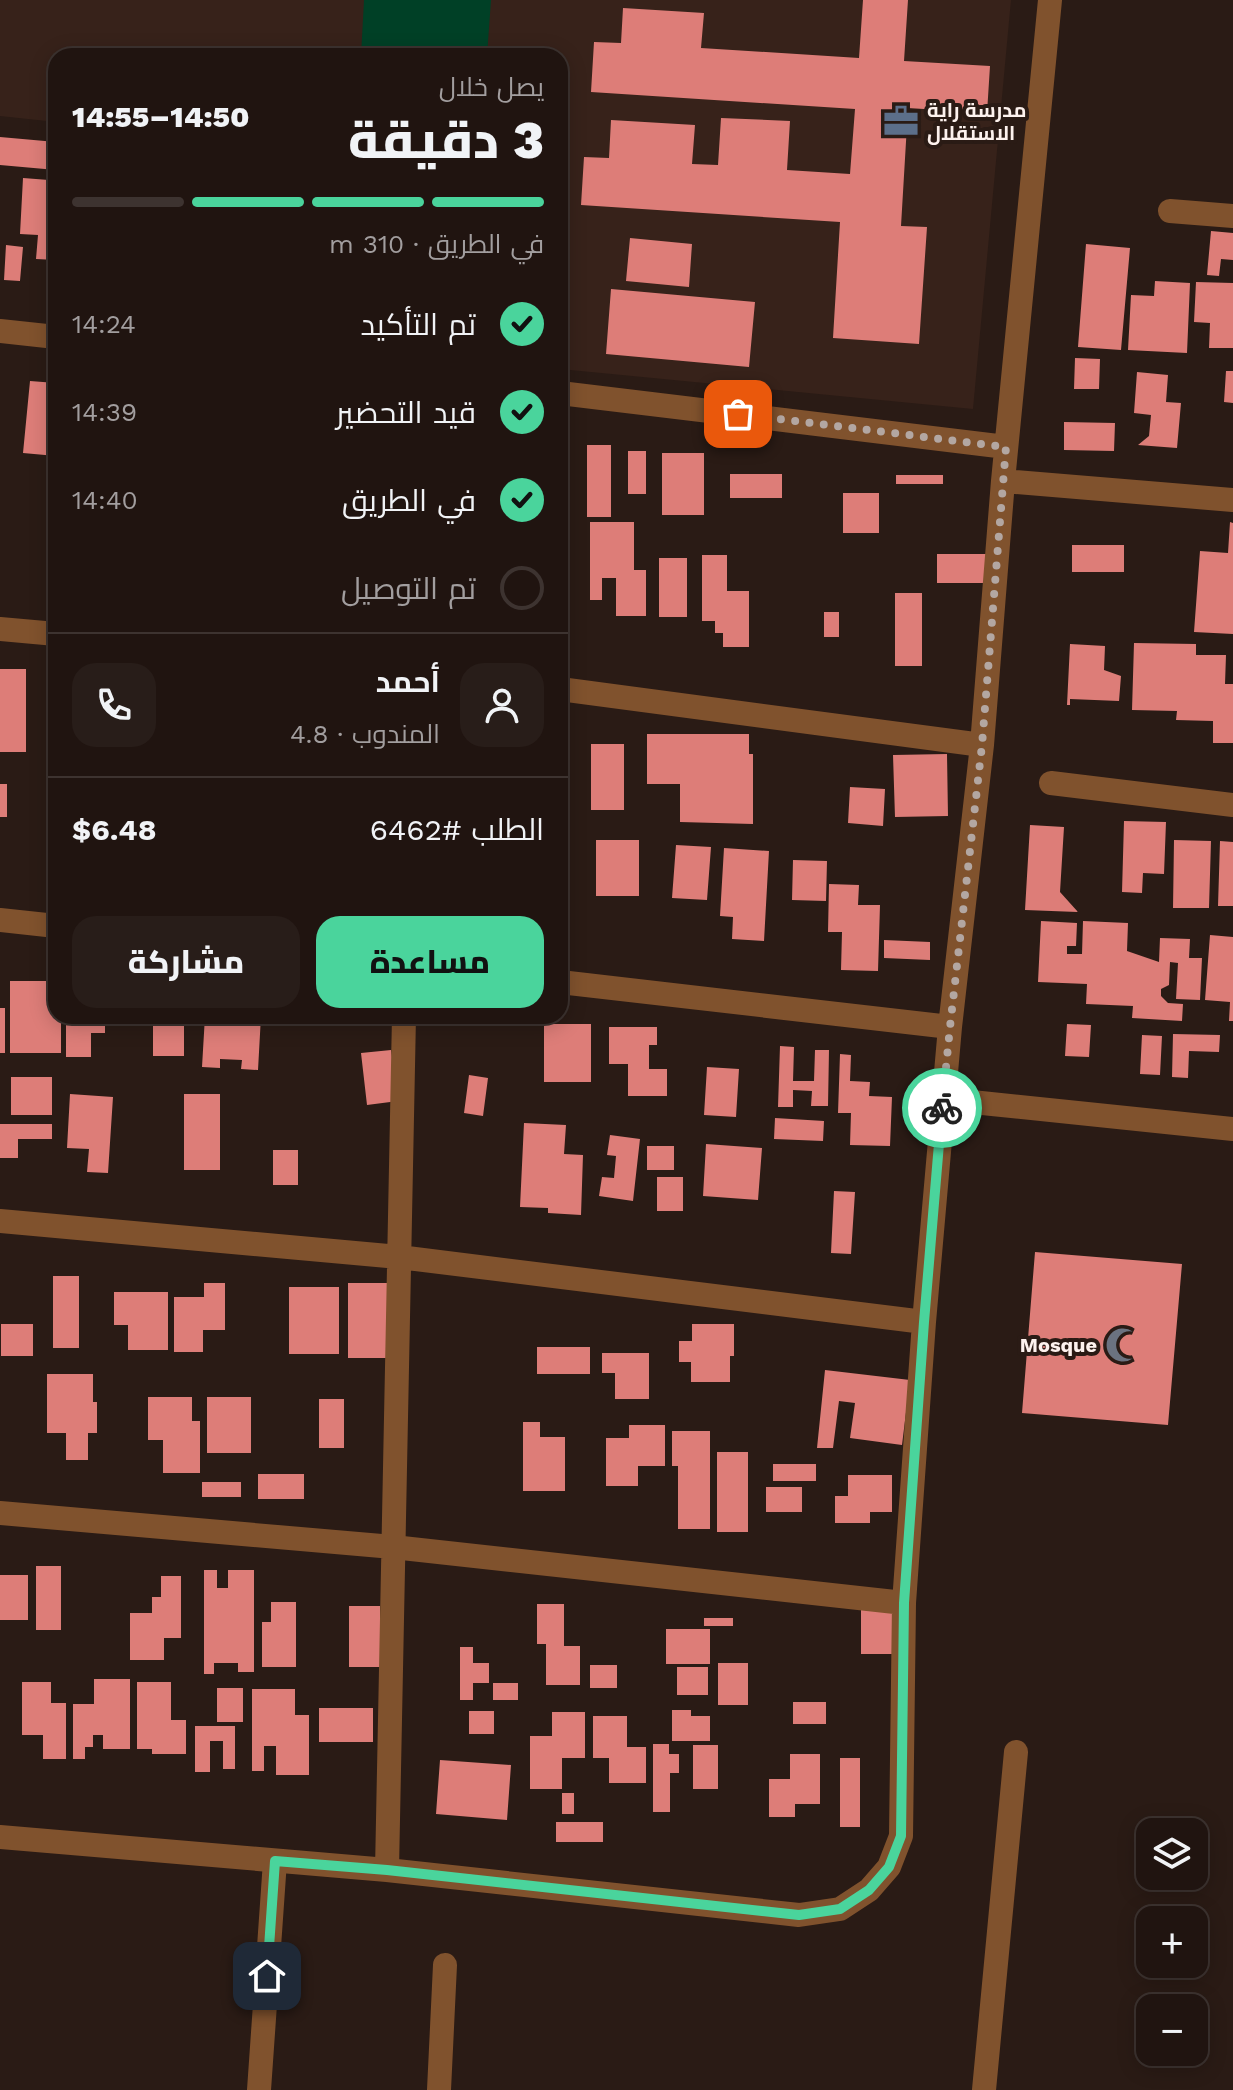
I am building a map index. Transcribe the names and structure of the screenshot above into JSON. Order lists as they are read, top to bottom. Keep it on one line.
{"places":{"office":["مدرسة راية الاستقلال"],"mosque":["Mosque"]},"page":{"heading":["3 دقيقة","يصل خلال","14:50–14:55"],"panel":["أحمد","المندوب · 4.8","الطلب #6462","$6.48"],"bar":"في الطريق · 310 m","list":[["تم التأكيد","14:24"],["قيد التحضير","14:39"],["في الطريق","14:40"],"تم التوصيل"],"buttons":["مساعدة","مشاركة"],"map_buttons":["+","−"]}}
